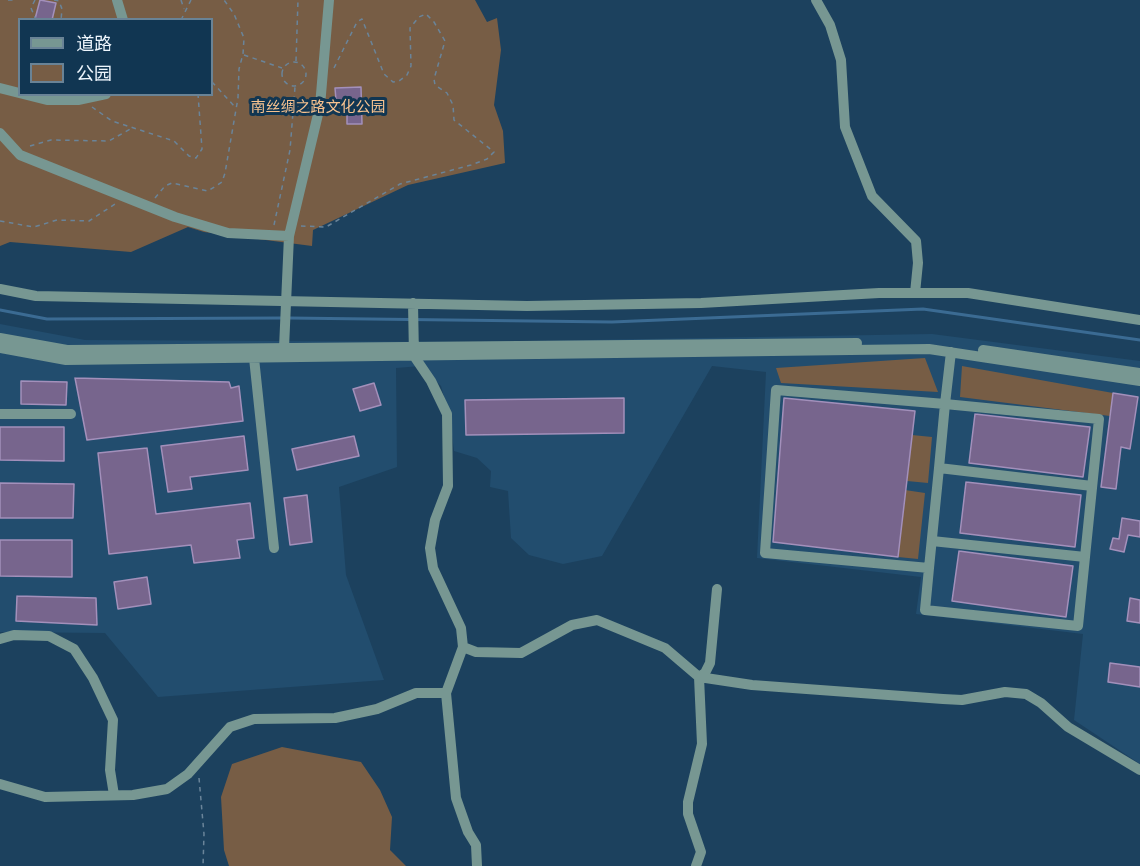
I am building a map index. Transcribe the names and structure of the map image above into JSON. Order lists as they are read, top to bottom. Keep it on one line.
{"parks":["南丝绸之路文化公园"],"legend":["道路","公园"]}
